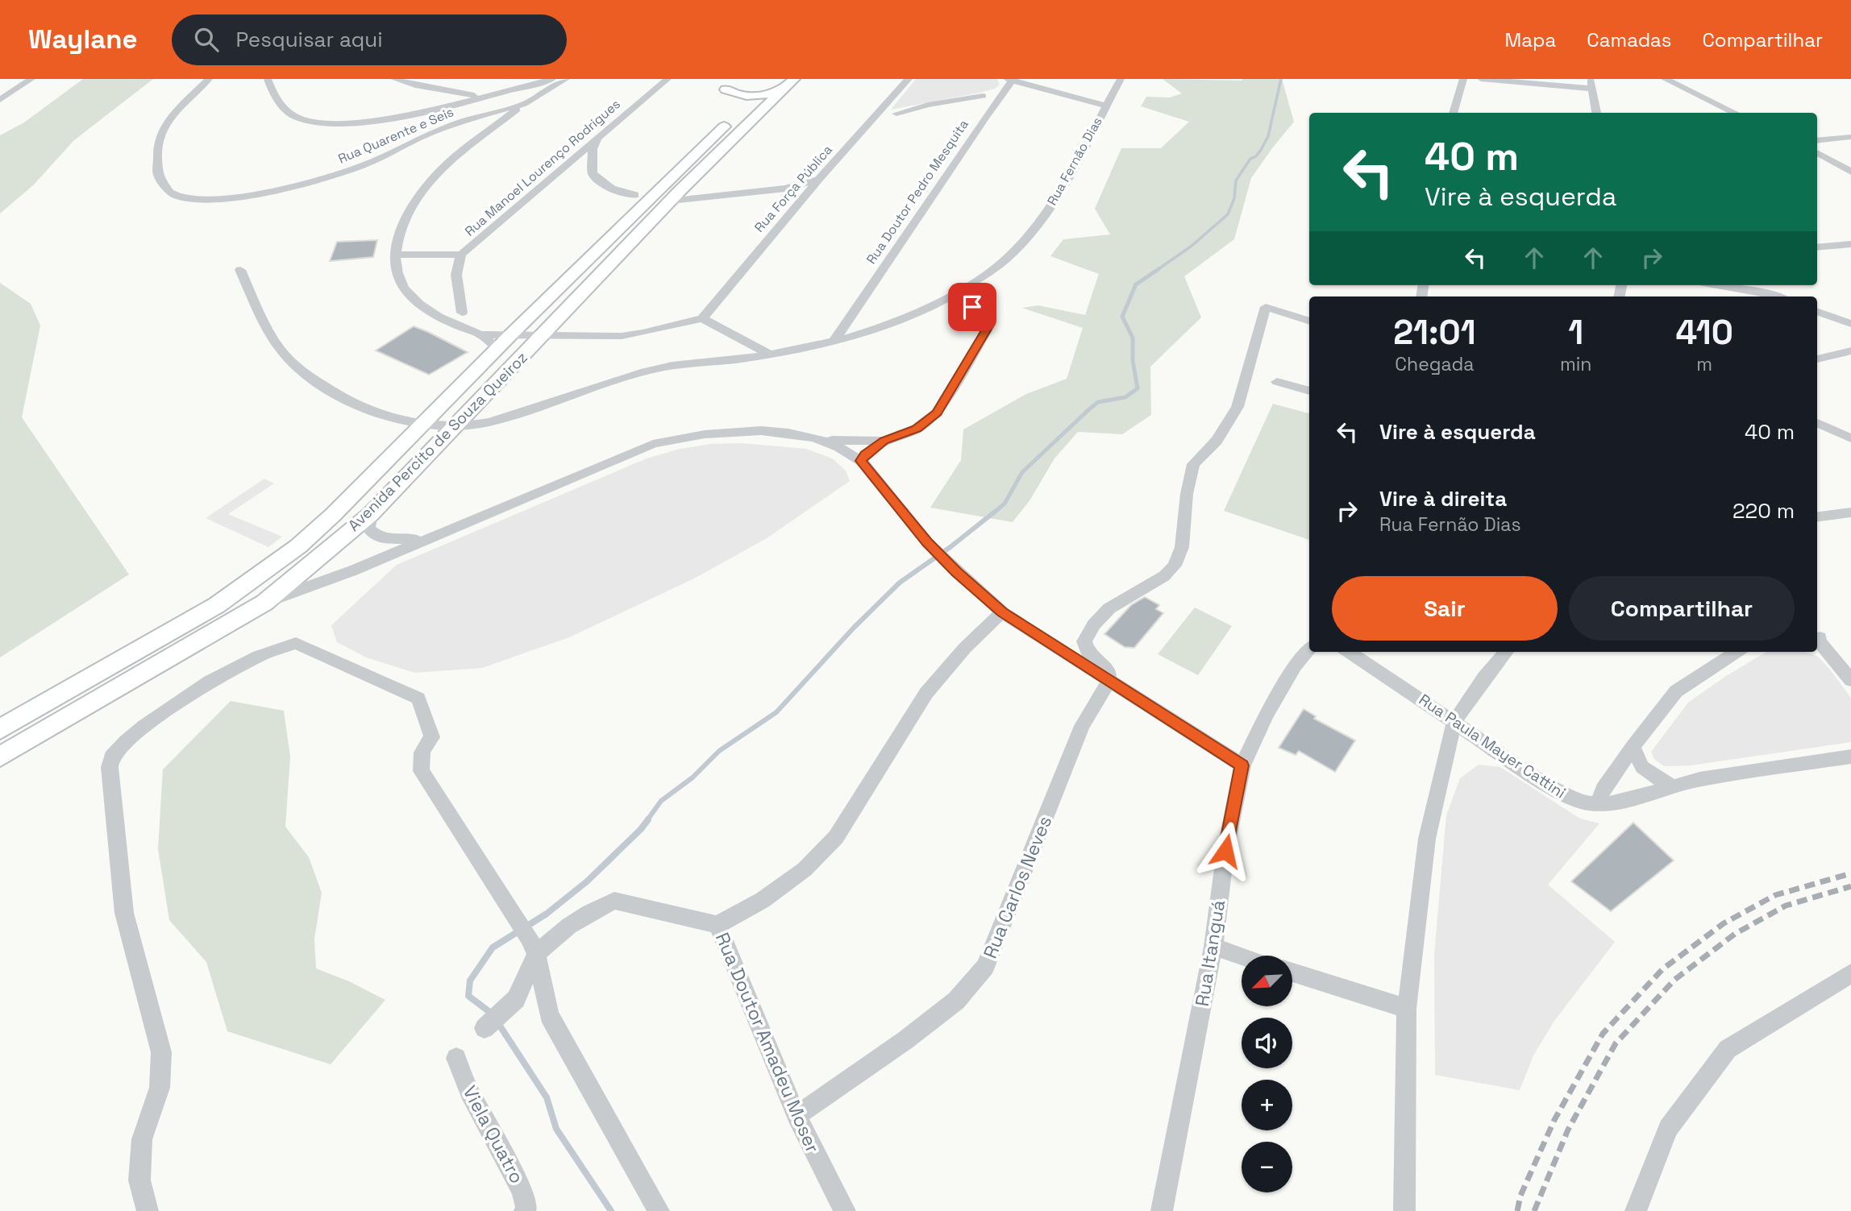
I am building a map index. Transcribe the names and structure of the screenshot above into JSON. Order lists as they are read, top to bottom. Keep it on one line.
{"streets":{"main road":["Avenida Percito de Souza Queiroz"],"street":["Rua Quarente e Seis","Rua Fernão Dias","Rua Manoel Lourenço Rodrigues","Rua Força Pública","Rua Doutor Pedro Mesquita","Rua Paula Mayer Cattini","Rua Carlos Neves","Rua Itanguá","Rua Doutor Amadeu Moser","Viela Quatro"]},"crossings":[["Rua Carlos Neves","Rua Doutor Amadeu Moser"]],"north":"bottom left","page":{"header":"Waylane","search":"Pesquisar aqui","nav":["Mapa","Camadas","Compartilhar"],"turn":["40 m","Vire à esquerda"],"eta":["21:01","Chegada","1","min","410","m"],"list":[{"name":"Vire à esquerda","value":"40 m"},{"name":"Vire à direita","note":"Rua Fernão Dias","value":"220 m"}],"buttons":["Sair","Compartilhar"],"map_buttons":["+","−"]}}
